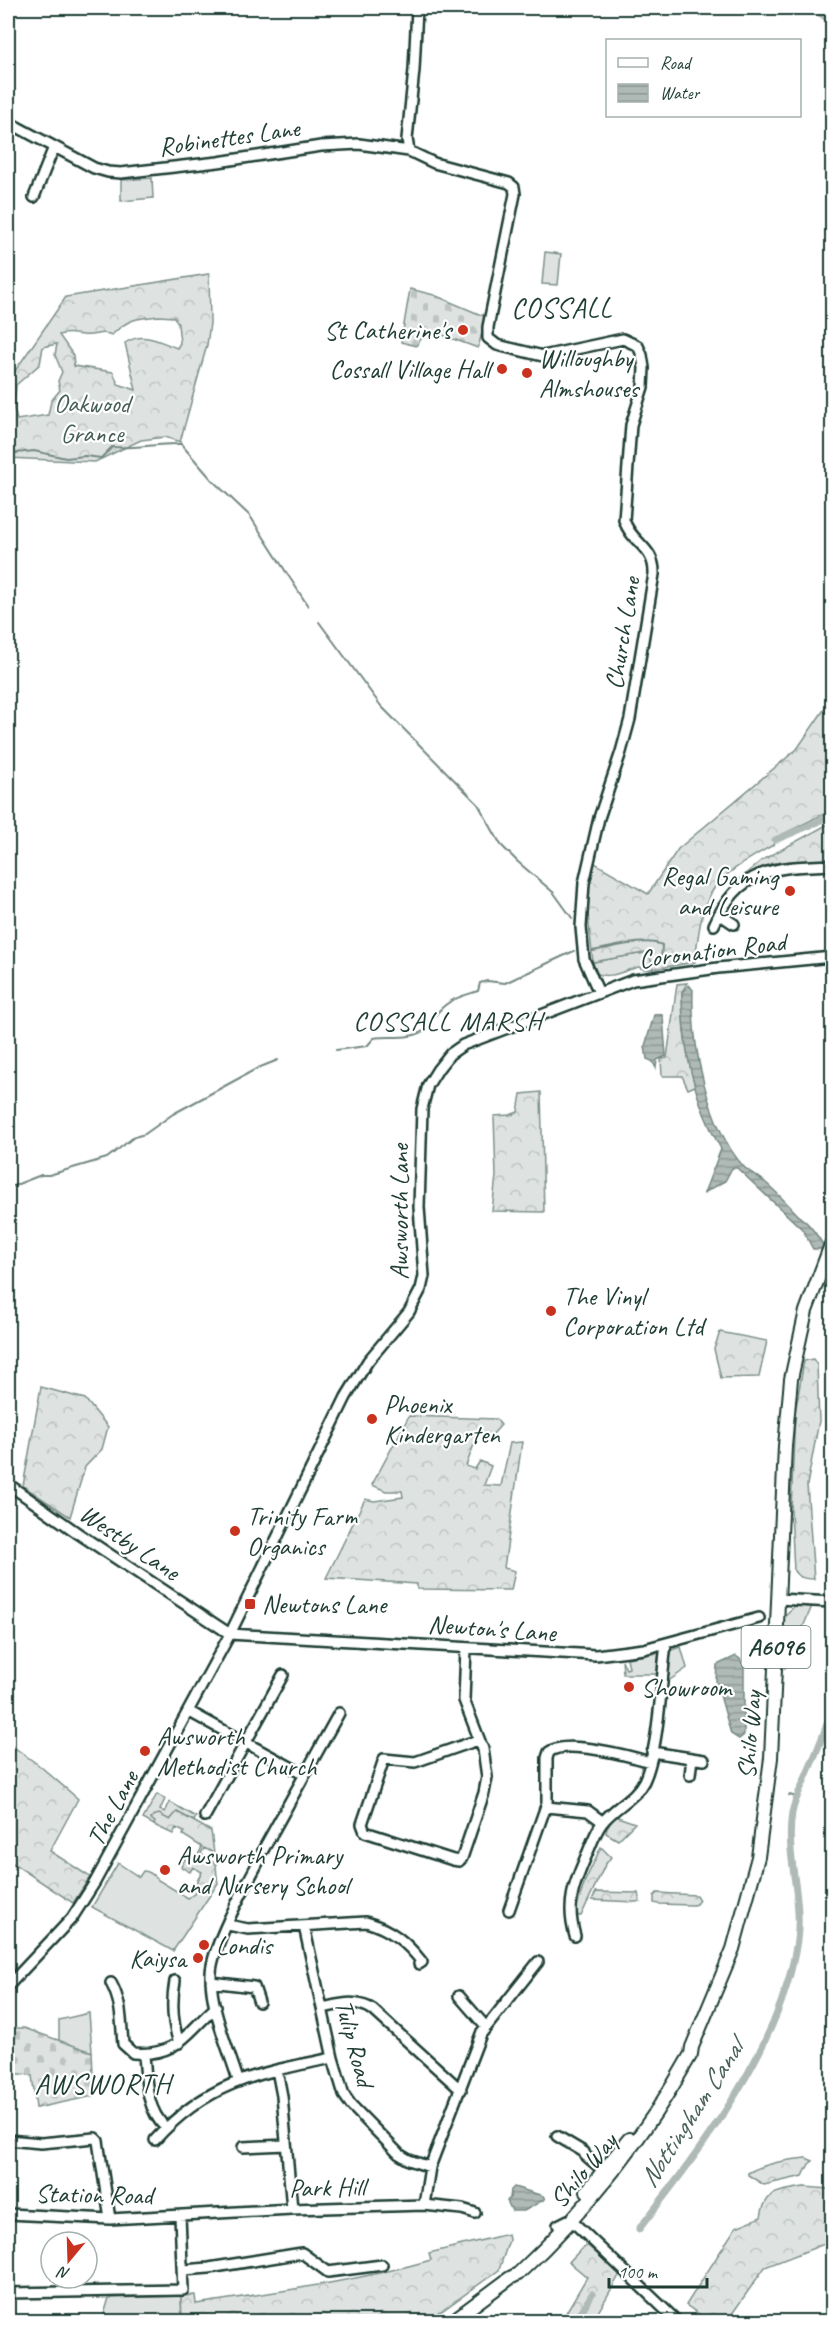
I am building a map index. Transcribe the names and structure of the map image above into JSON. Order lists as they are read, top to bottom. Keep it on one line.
{"streets":{"main road":["A6096","Shilo Way"],"street":["Robinettes Lane","Church Lane","Coronation Road","Awsworth Lane","Westby Lane","Newton's Lane","The Lane","Tulip Road","Park Hill","Station Road"]},"crossings":[["Robinettes Lane","Church Lane"],["Church Lane","Coronation Road"],["Church Lane","Awsworth Lane"],["Coronation Road","Awsworth Lane"],["Awsworth Lane","Westby Lane"],["Awsworth Lane","Newton's Lane"],["Awsworth Lane","The Lane"],["Westby Lane","Newton's Lane"],["Westby Lane","The Lane"],["Newton's Lane","The Lane"],["Park Hill","Station Road"]],"districts":["COSSALL","COSSALL MARSH","AWSWORTH"],"water":["Nottingham Canal"],"parks":["Oakwood Grance"],"places":{"other":["St Catherine's","Cossall Village Hall","Willoughby Almshouses","Regal Gaming and Leisure","The Vinyl Corporation Ltd","Phoenix Kindergarten","Trinity Farm Organics","Showroom","Awsworth Methodist Church","Awsworth Primary and Nursery School","Londis","Kaiysa"],"transit":["Newtons Lane"]},"legend":["Road","Water"],"scale_bar":"100 m","north":"bottom"}
